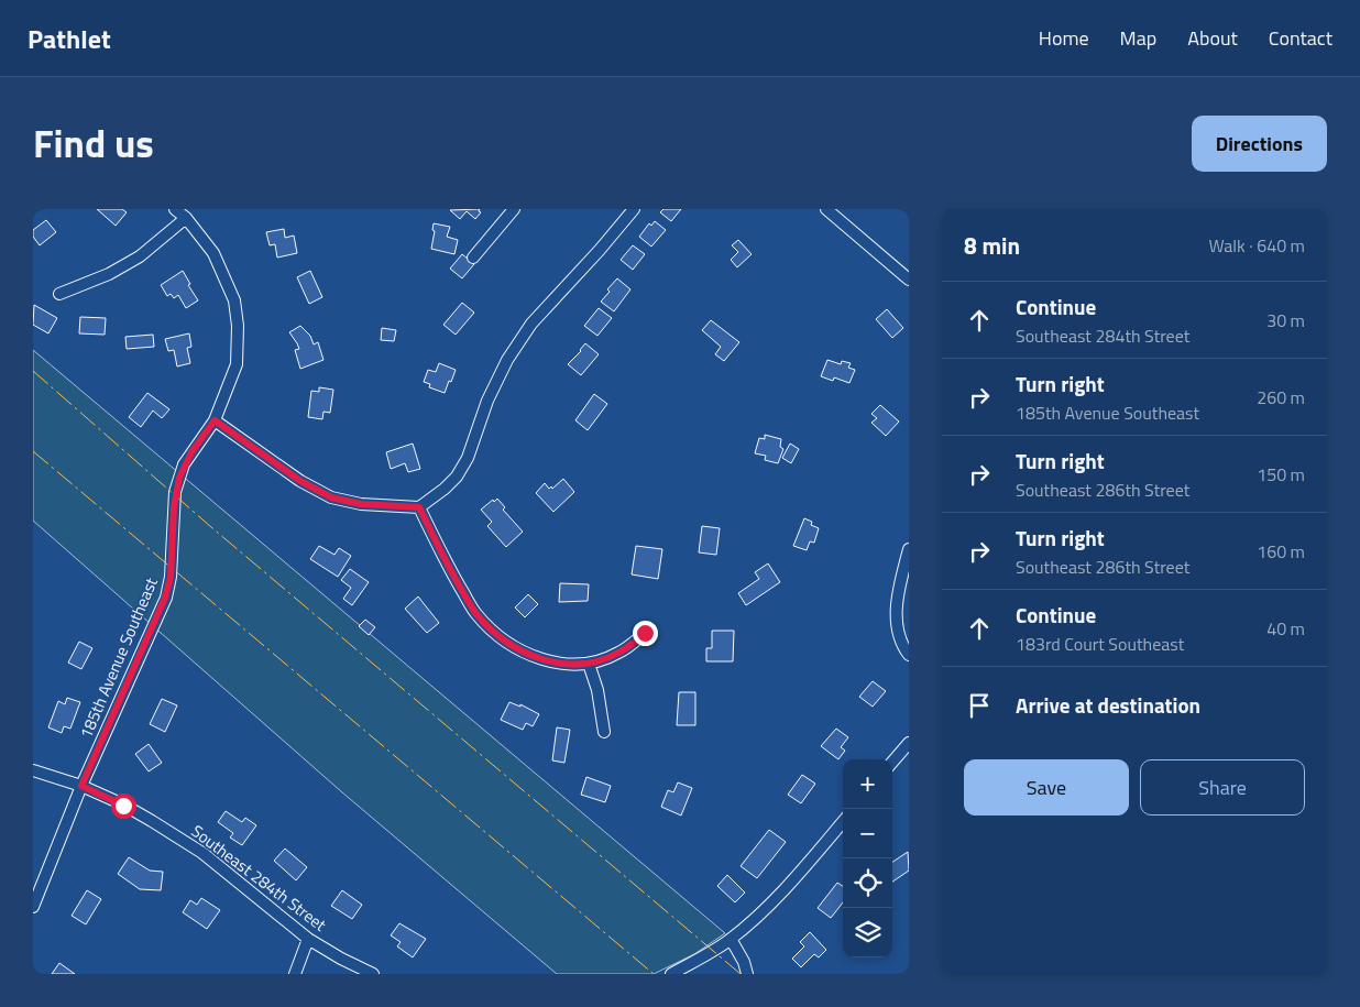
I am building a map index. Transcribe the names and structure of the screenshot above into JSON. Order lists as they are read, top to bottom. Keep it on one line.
{"streets":{"street":["185th Avenue Southeast","Southeast 284th Street"]},"crossings":[["185th Avenue Southeast","Southeast 284th Street"]],"page":{"header":"Pathlet","nav":["Home","Map","About","Contact"],"title":"Find us","buttons":["Directions",["Save","Share"]],"heading":["8 min","Walk · 640 m"],"list":[["Continue","Southeast 284th Street","30 m"],["Turn right","185th Avenue Southeast","260 m"],["Turn right","Southeast 286th Street","150 m"],["Turn right","Southeast 286th Street","160 m"],["Continue","183rd Court Southeast","40 m"],"Arrive at destination"],"map_buttons":["+","−"]}}
